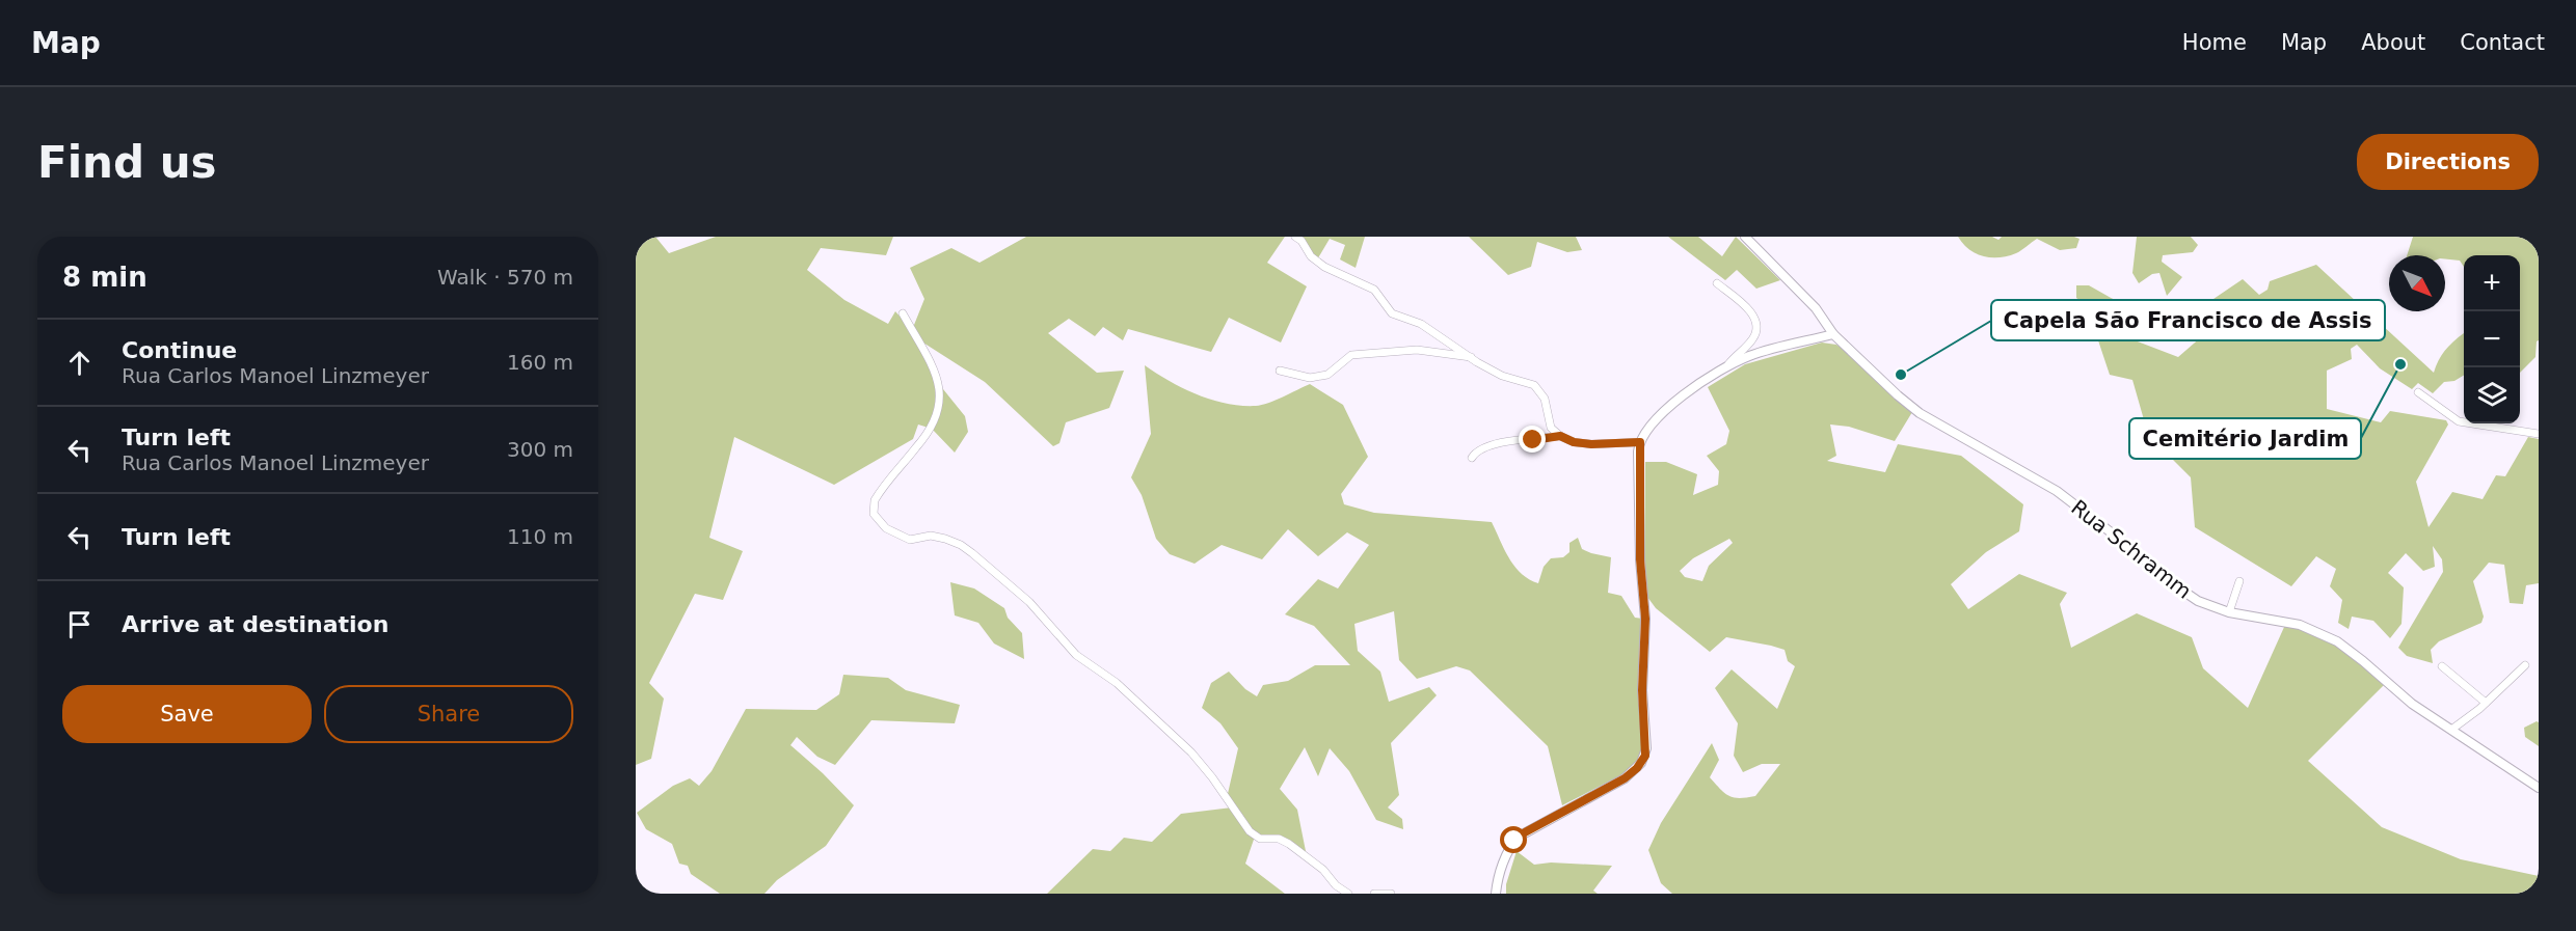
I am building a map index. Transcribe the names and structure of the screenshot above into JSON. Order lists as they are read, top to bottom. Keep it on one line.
{"streets":{"street":["Rua Schramm"]},"places":["Cemitério Jardim","Capela São Francisco de Assis"],"north":"bottom right","page":{"header":"Map","nav":["Home","Map","About","Contact"],"buttons":["Directions",["Save","Share"]],"title":"Find us","heading":["8 min","Walk · 570 m"],"map_buttons":["+","−"],"list":[["Continue","Rua Carlos Manoel Linzmeyer","160 m"],["Turn left","Rua Carlos Manoel Linzmeyer","300 m"],["Turn left","110 m"],"Arrive at destination"]}}
